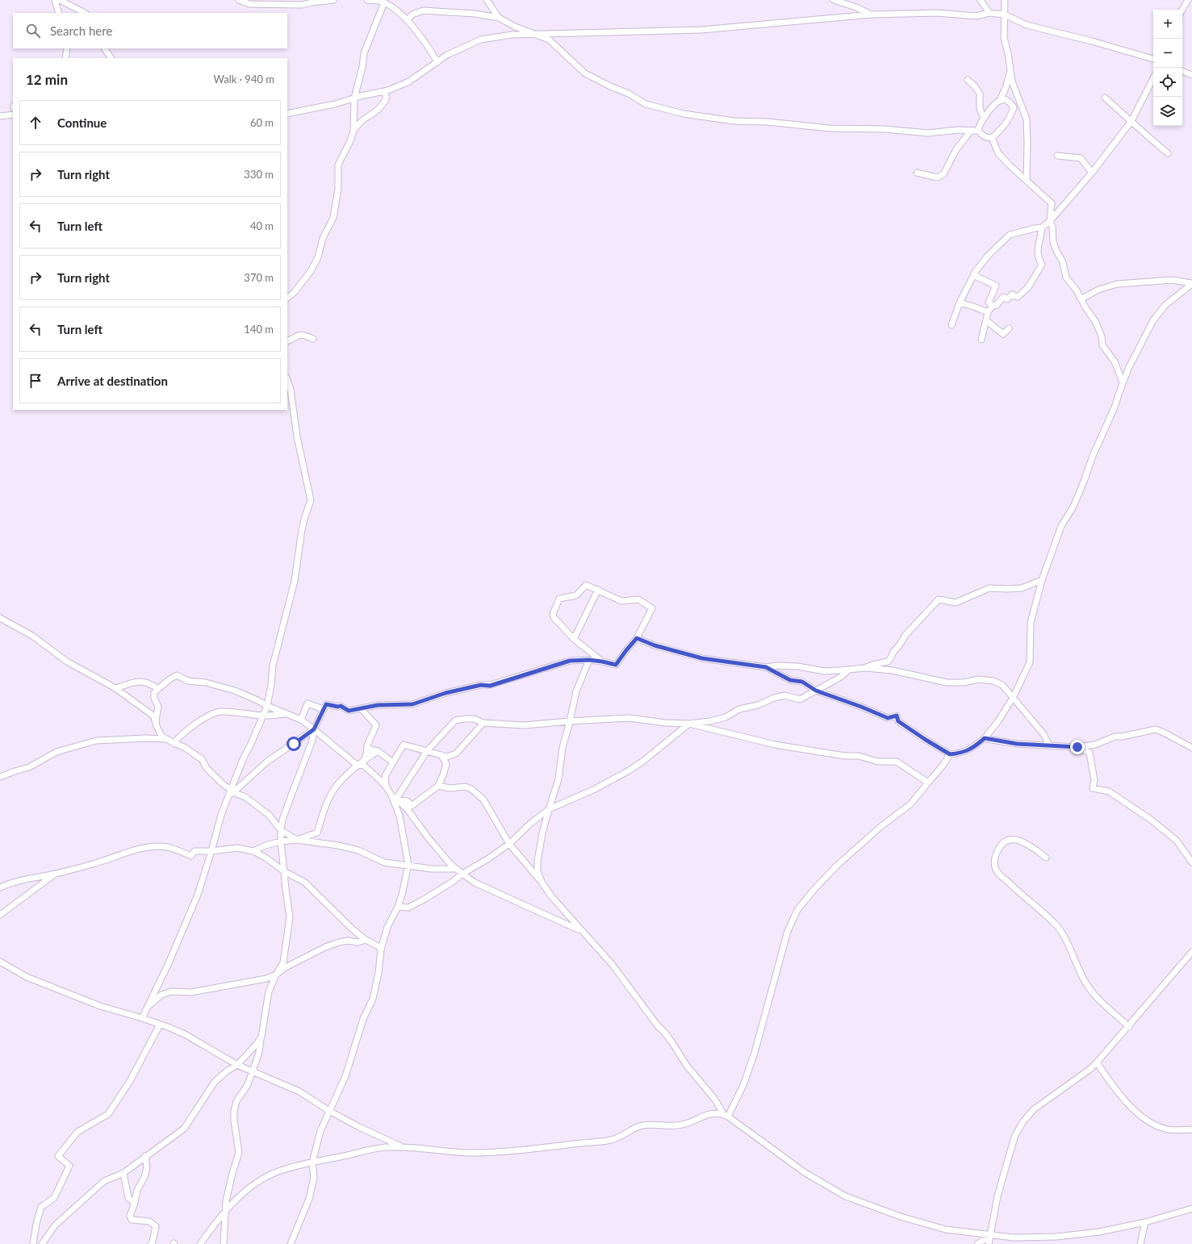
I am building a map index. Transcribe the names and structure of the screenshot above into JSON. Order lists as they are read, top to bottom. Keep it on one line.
{"page":{"map_buttons":["+","−"],"search":"Search here","heading":["12 min","Walk · 940 m"],"list":[["Continue","60 m"],["Turn right","330 m"],["Turn left","40 m"],["Turn right","370 m"],["Turn left","140 m"],"Arrive at destination"]}}
